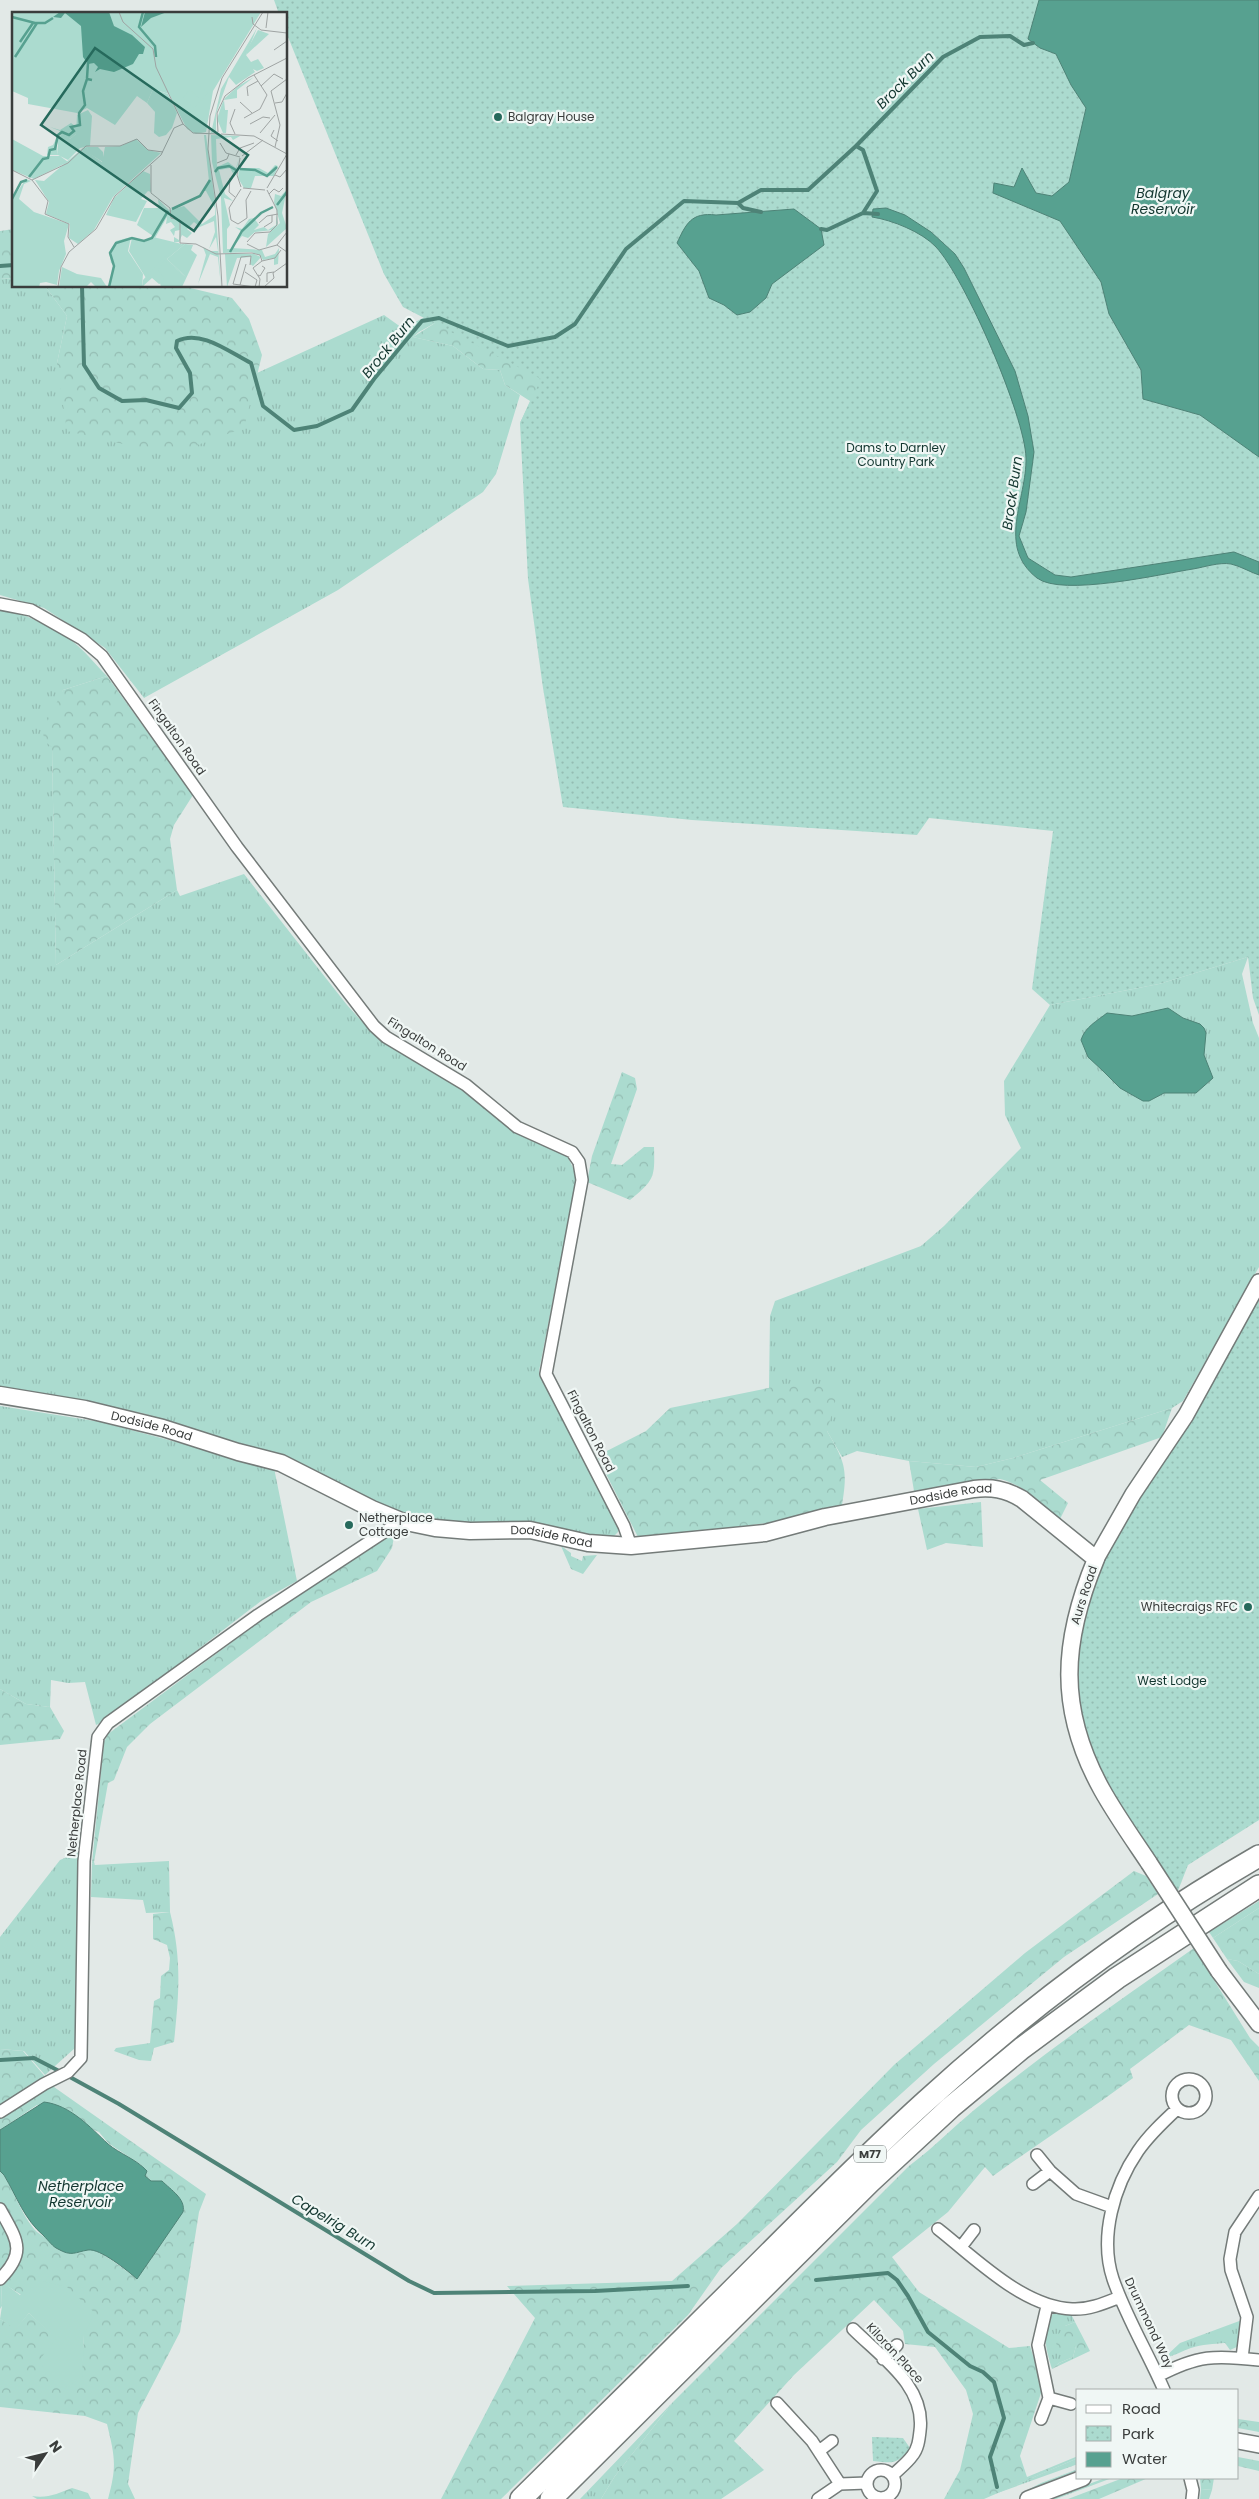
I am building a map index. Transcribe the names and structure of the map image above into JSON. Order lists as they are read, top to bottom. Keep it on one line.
{"streets":{"highway":["M77"],"main road":["Dodside Road","Aurs Road"],"street":["Fingalton Road","Netherplace Road","Drummond Way","Kiloran Place"]},"crossings":[["Fingalton Road","Dodside Road"],["Dodside Road","Aurs Road"],["Dodside Road","Netherplace Road"]],"water":["Brock Burn","Balgray Reservoir","Netherplace Reservoir","Capelrig Burn"],"parks":["Dams to Darnley Country Park","West Lodge"],"places":["Balgray House","Netherplace Cottage","Whitecraigs RFC"],"legend":["Road","Park","Water"],"north":"top right"}
